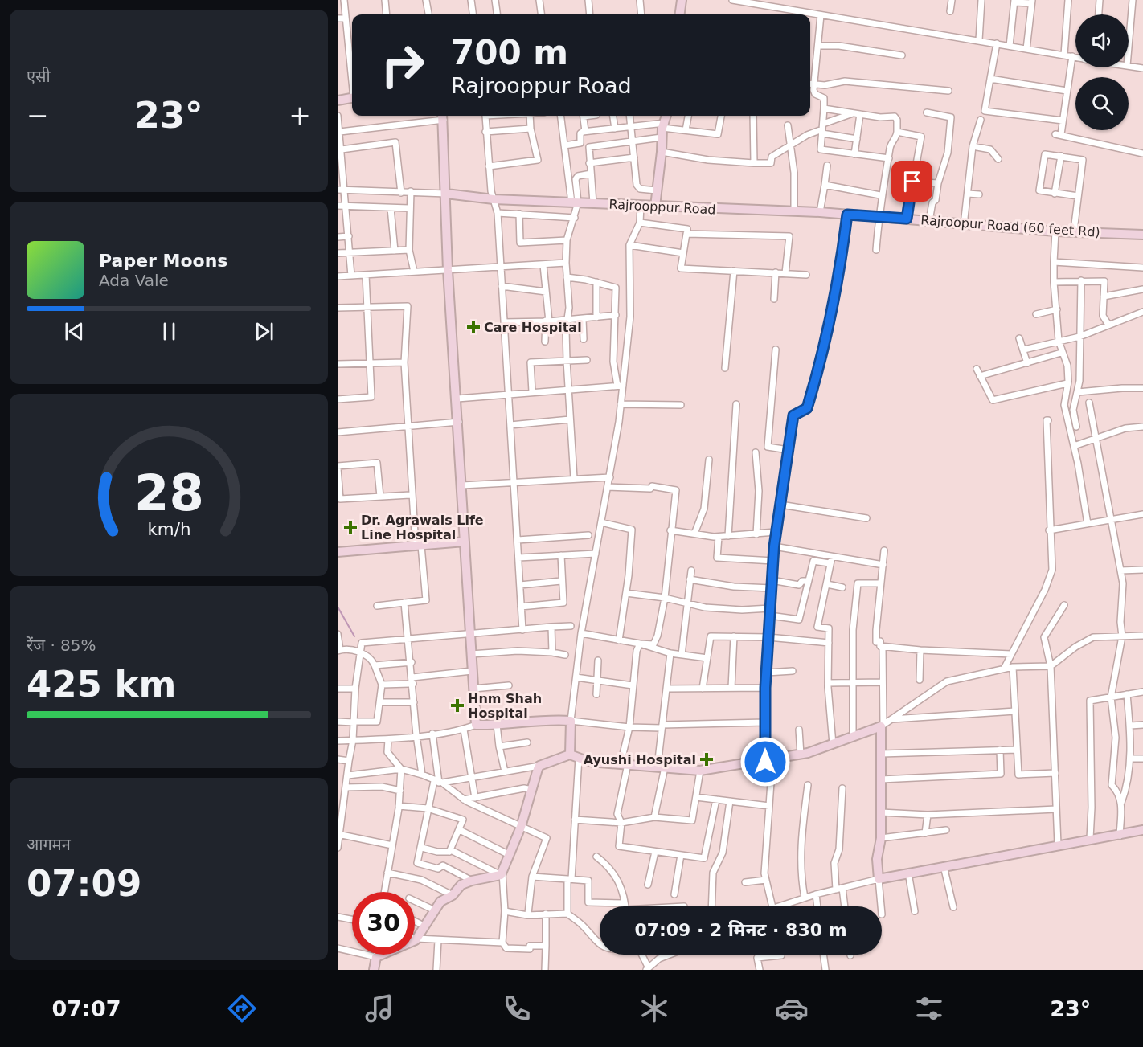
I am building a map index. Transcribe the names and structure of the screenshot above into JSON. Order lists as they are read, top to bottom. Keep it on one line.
{"streets":{"street":["Rajrooppur Road","Rajroopur Road (60 feet Rd)"]},"crossings":[["Rajrooppur Road","Rajroopur Road (60 feet Rd)"]],"places":{"health":["Care Hospital","Dr. Agrawals Life Line Hospital","Hnm Shah Hospital","Ayushi Hospital"]},"page":{"tile":["एसी",["रेंज · 85%","425 km"],["आगमन","07:09"]],"turn":["700 m","Rajrooppur Road"],"heat":["−","23°","+"],"song":["Paper Moons","Ada Vale"],"limit":"30","trip":"07:09 · 2 मिनट · 830 m","tabs":["07:07","23°"],"gauge":["28","km/h"]}}
